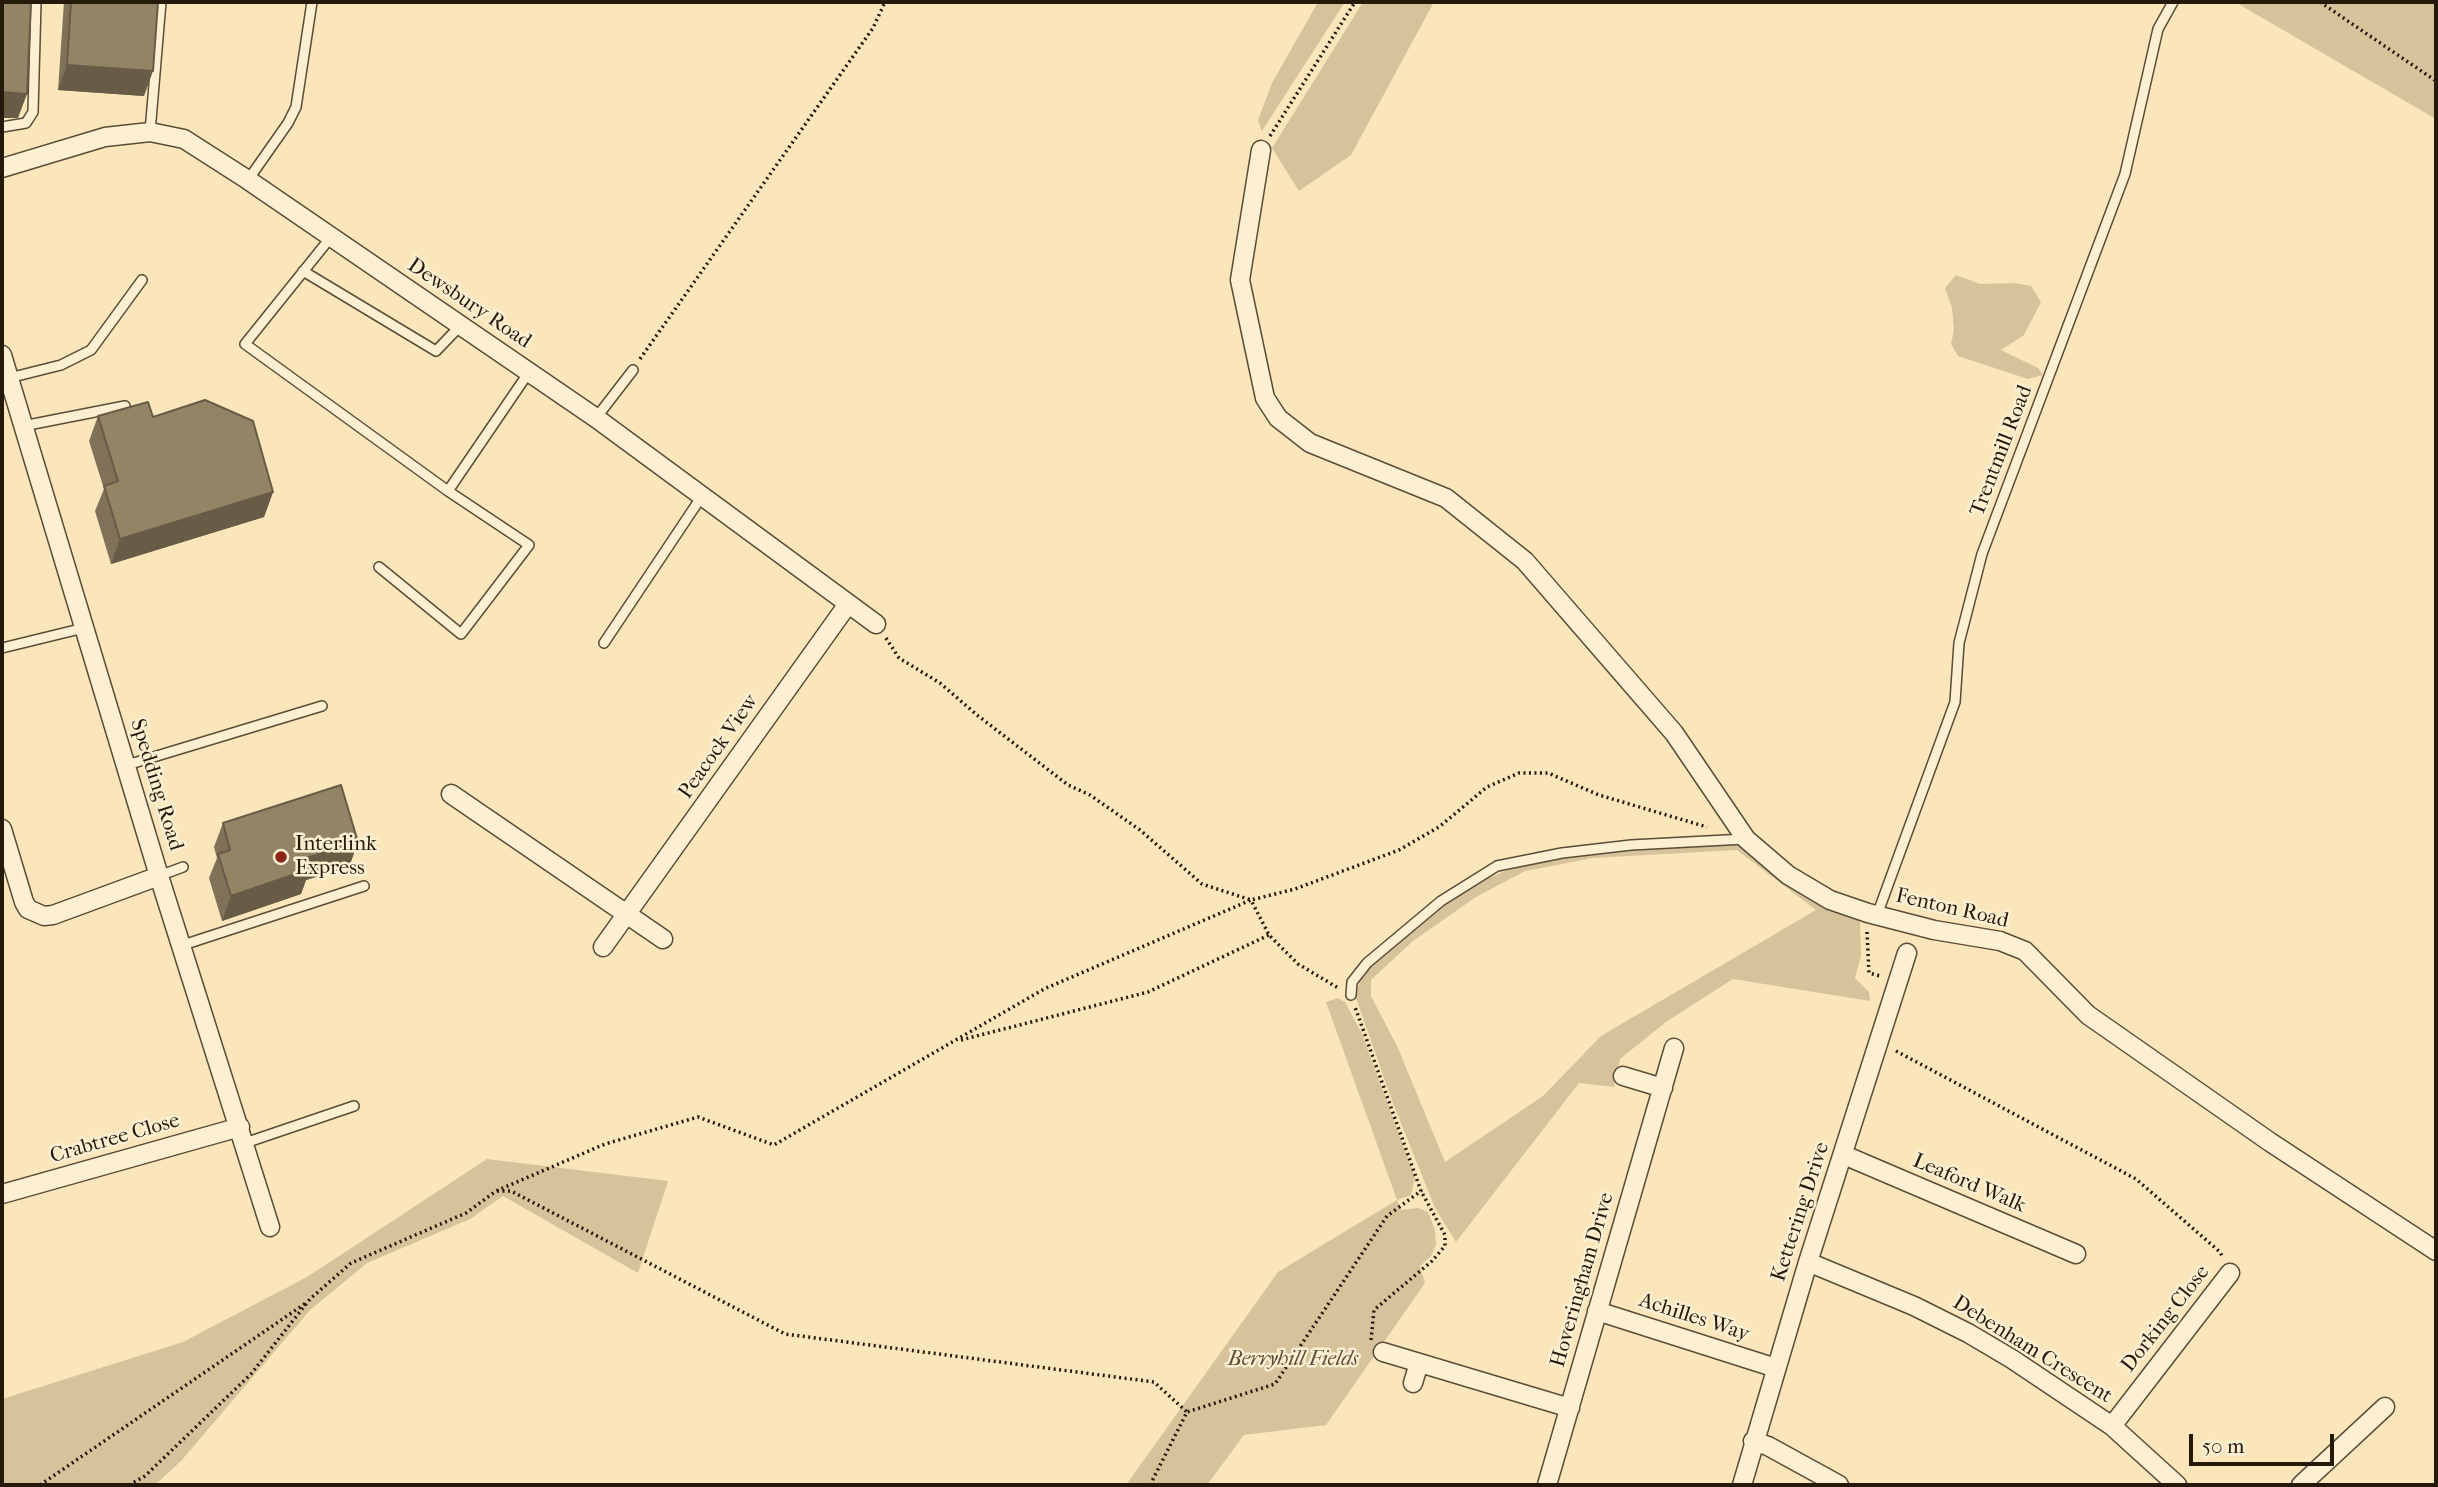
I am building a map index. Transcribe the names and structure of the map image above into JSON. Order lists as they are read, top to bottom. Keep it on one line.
{"streets":{"street":["Dewsbury Road","Peacock View","Spedding Road","Fenton Road","Crabtree Close","Leaford Walk","Kettering Drive","Hoveringham Drive","Achilles Way","Dorking Close","Debenham Crescent"],"lane":["Trentmill Road"]},"crossings":[["Dewsbury Road","Peacock View"],["Trentmill Road","Fenton Road"],["Spedding Road","Crabtree Close"],["Leaford Walk","Kettering Drive"],["Kettering Drive","Achilles Way"],["Kettering Drive","Debenham Crescent"],["Hoveringham Drive","Achilles Way"],["Dorking Close","Debenham Crescent"]],"parks":["Berryhill Fields"],"places":["Interlink Express"],"scale_bar":"50 m"}
